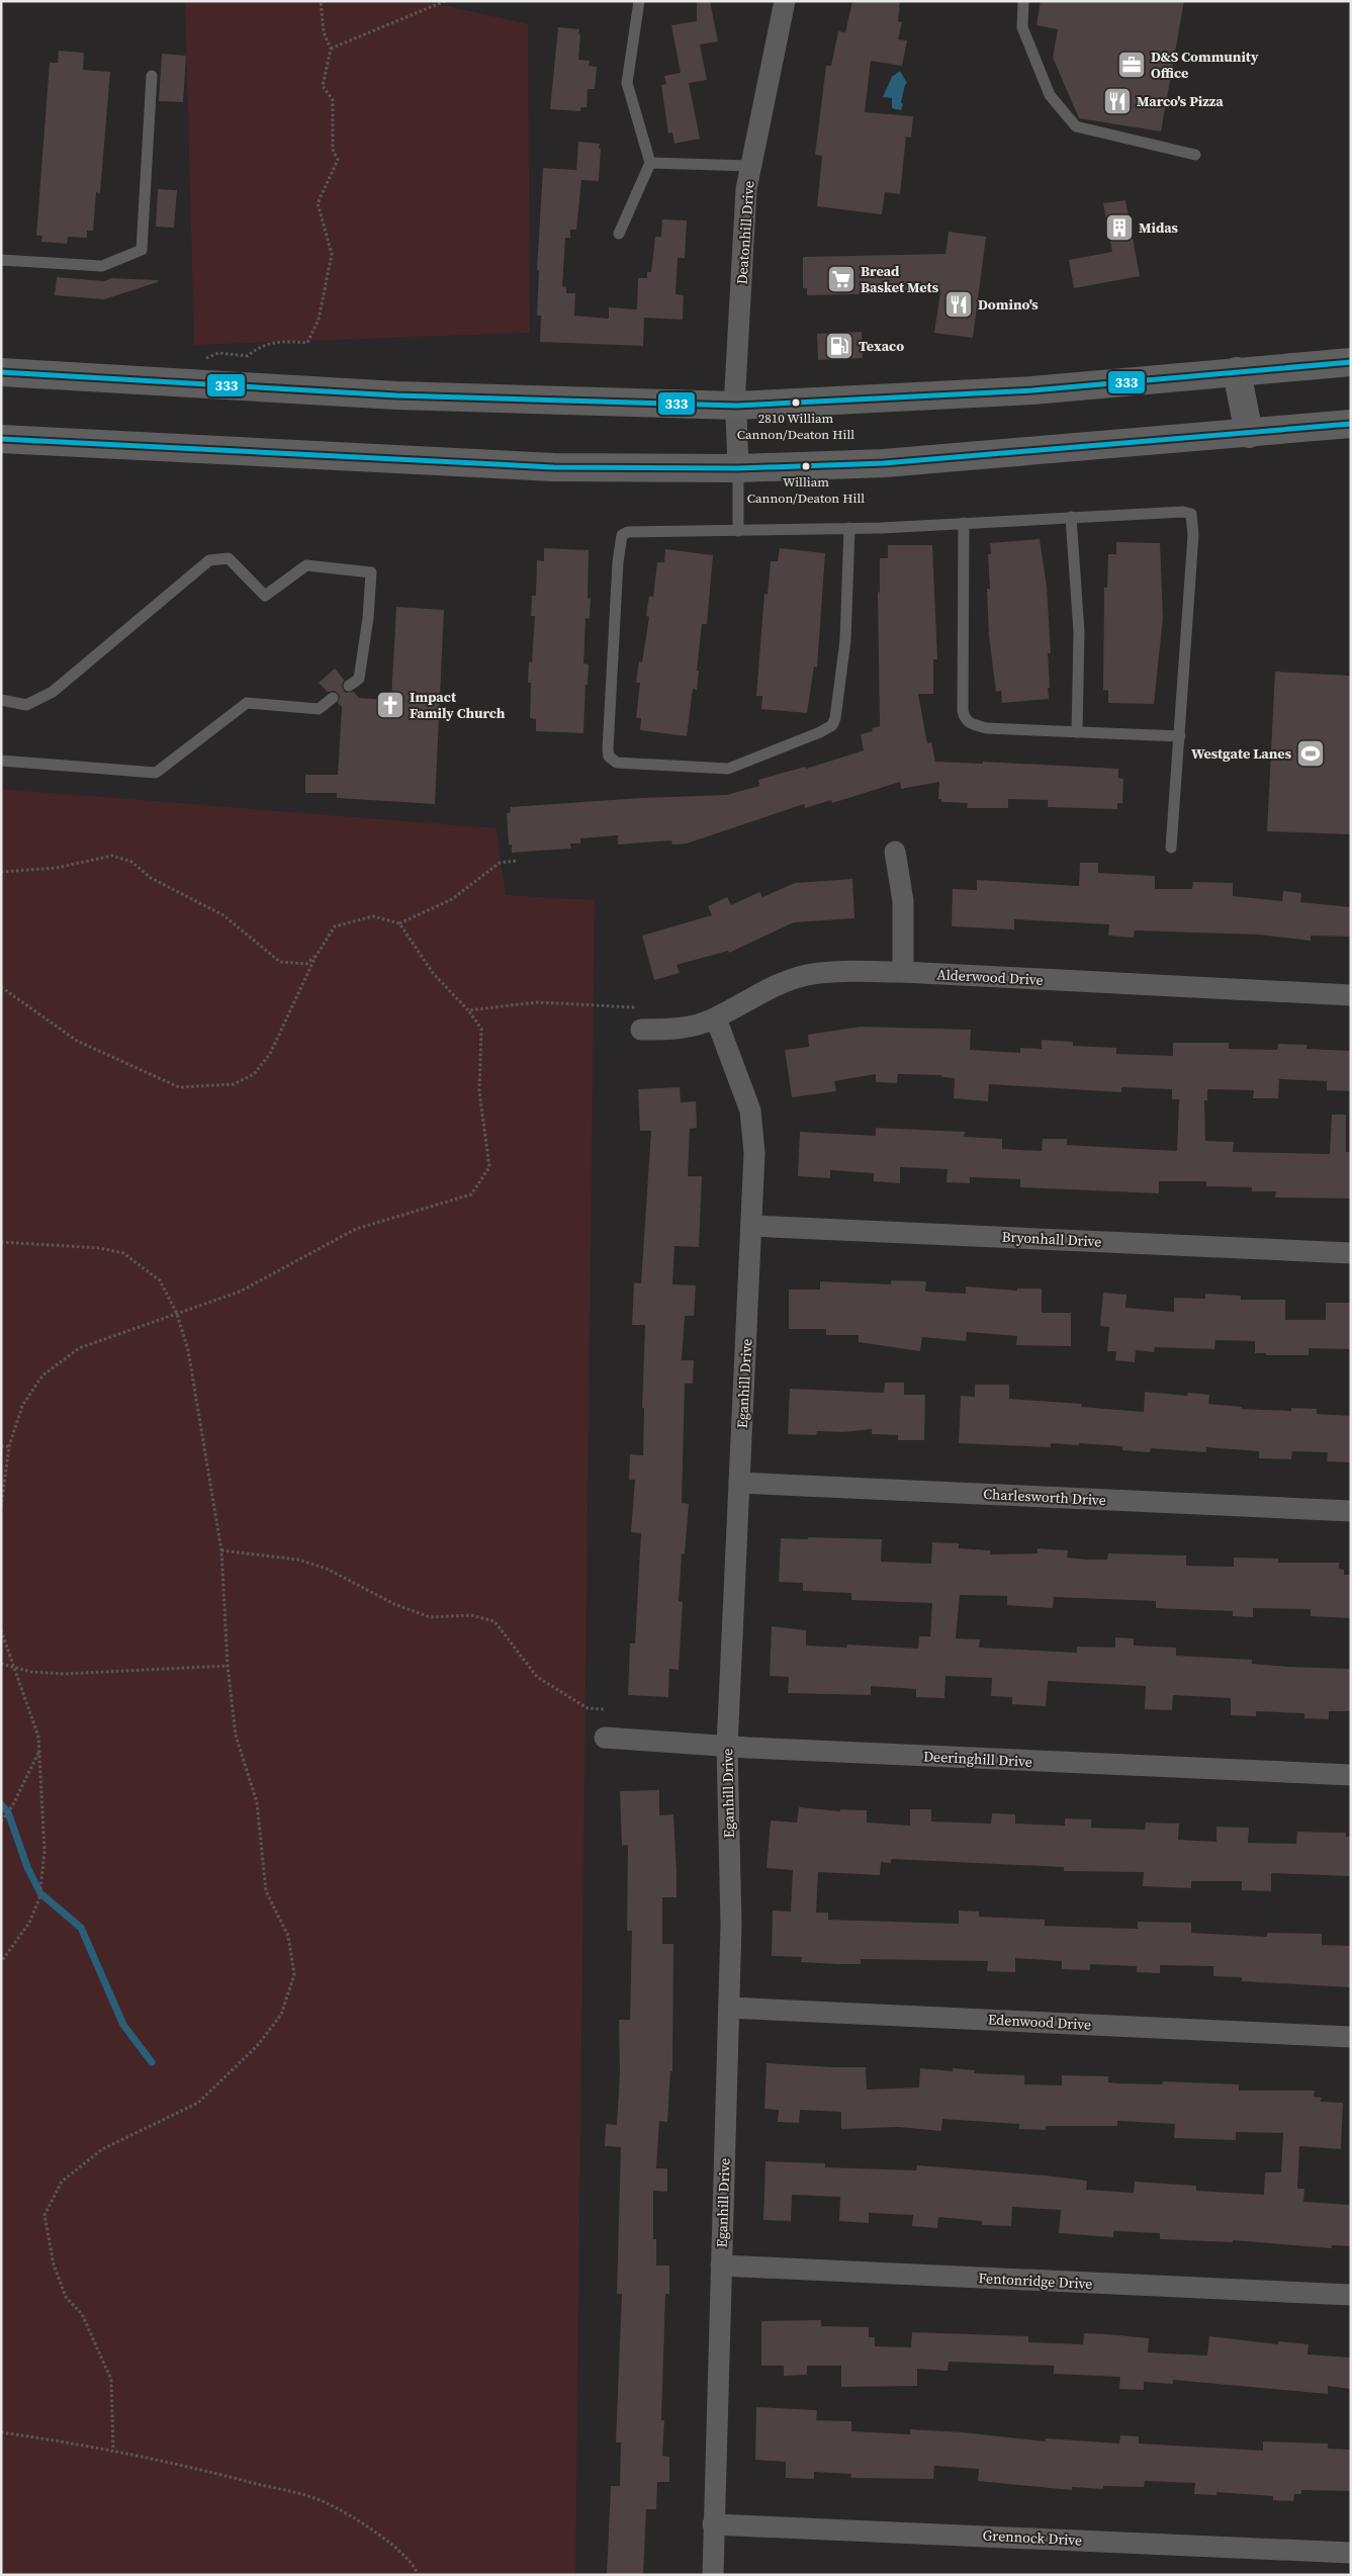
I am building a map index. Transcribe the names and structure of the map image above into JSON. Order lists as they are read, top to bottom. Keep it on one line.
{"streets":{"street":["Deatonhill Drive","Alderwood Drive","Bryonhall Drive","Eganhill Drive","Charlesworth Drive","Deeringhill Drive","Edenwood Drive","Fentonridge Drive","Grennock Drive"]},"crossings":[["Alderwood Drive","Eganhill Drive"],["Bryonhall Drive","Eganhill Drive"],["Eganhill Drive","Charlesworth Drive"],["Eganhill Drive","Deeringhill Drive"],["Eganhill Drive","Edenwood Drive"],["Eganhill Drive","Fentonridge Drive"],["Eganhill Drive","Grennock Drive"]],"places":{"office":["D&S Community Office"],"restaurant":["Marco's Pizza","Domino's"],"building":["Midas"],"supermarket":["Bread Basket Mets"],"fuel station":["Texaco"],"other":["2810 William Cannon/Deaton Hill","William Cannon/Deaton Hill"],"church":["Impact Family Church"],"sports":["Westgate Lanes"]},"lines":["transit line 333"]}
